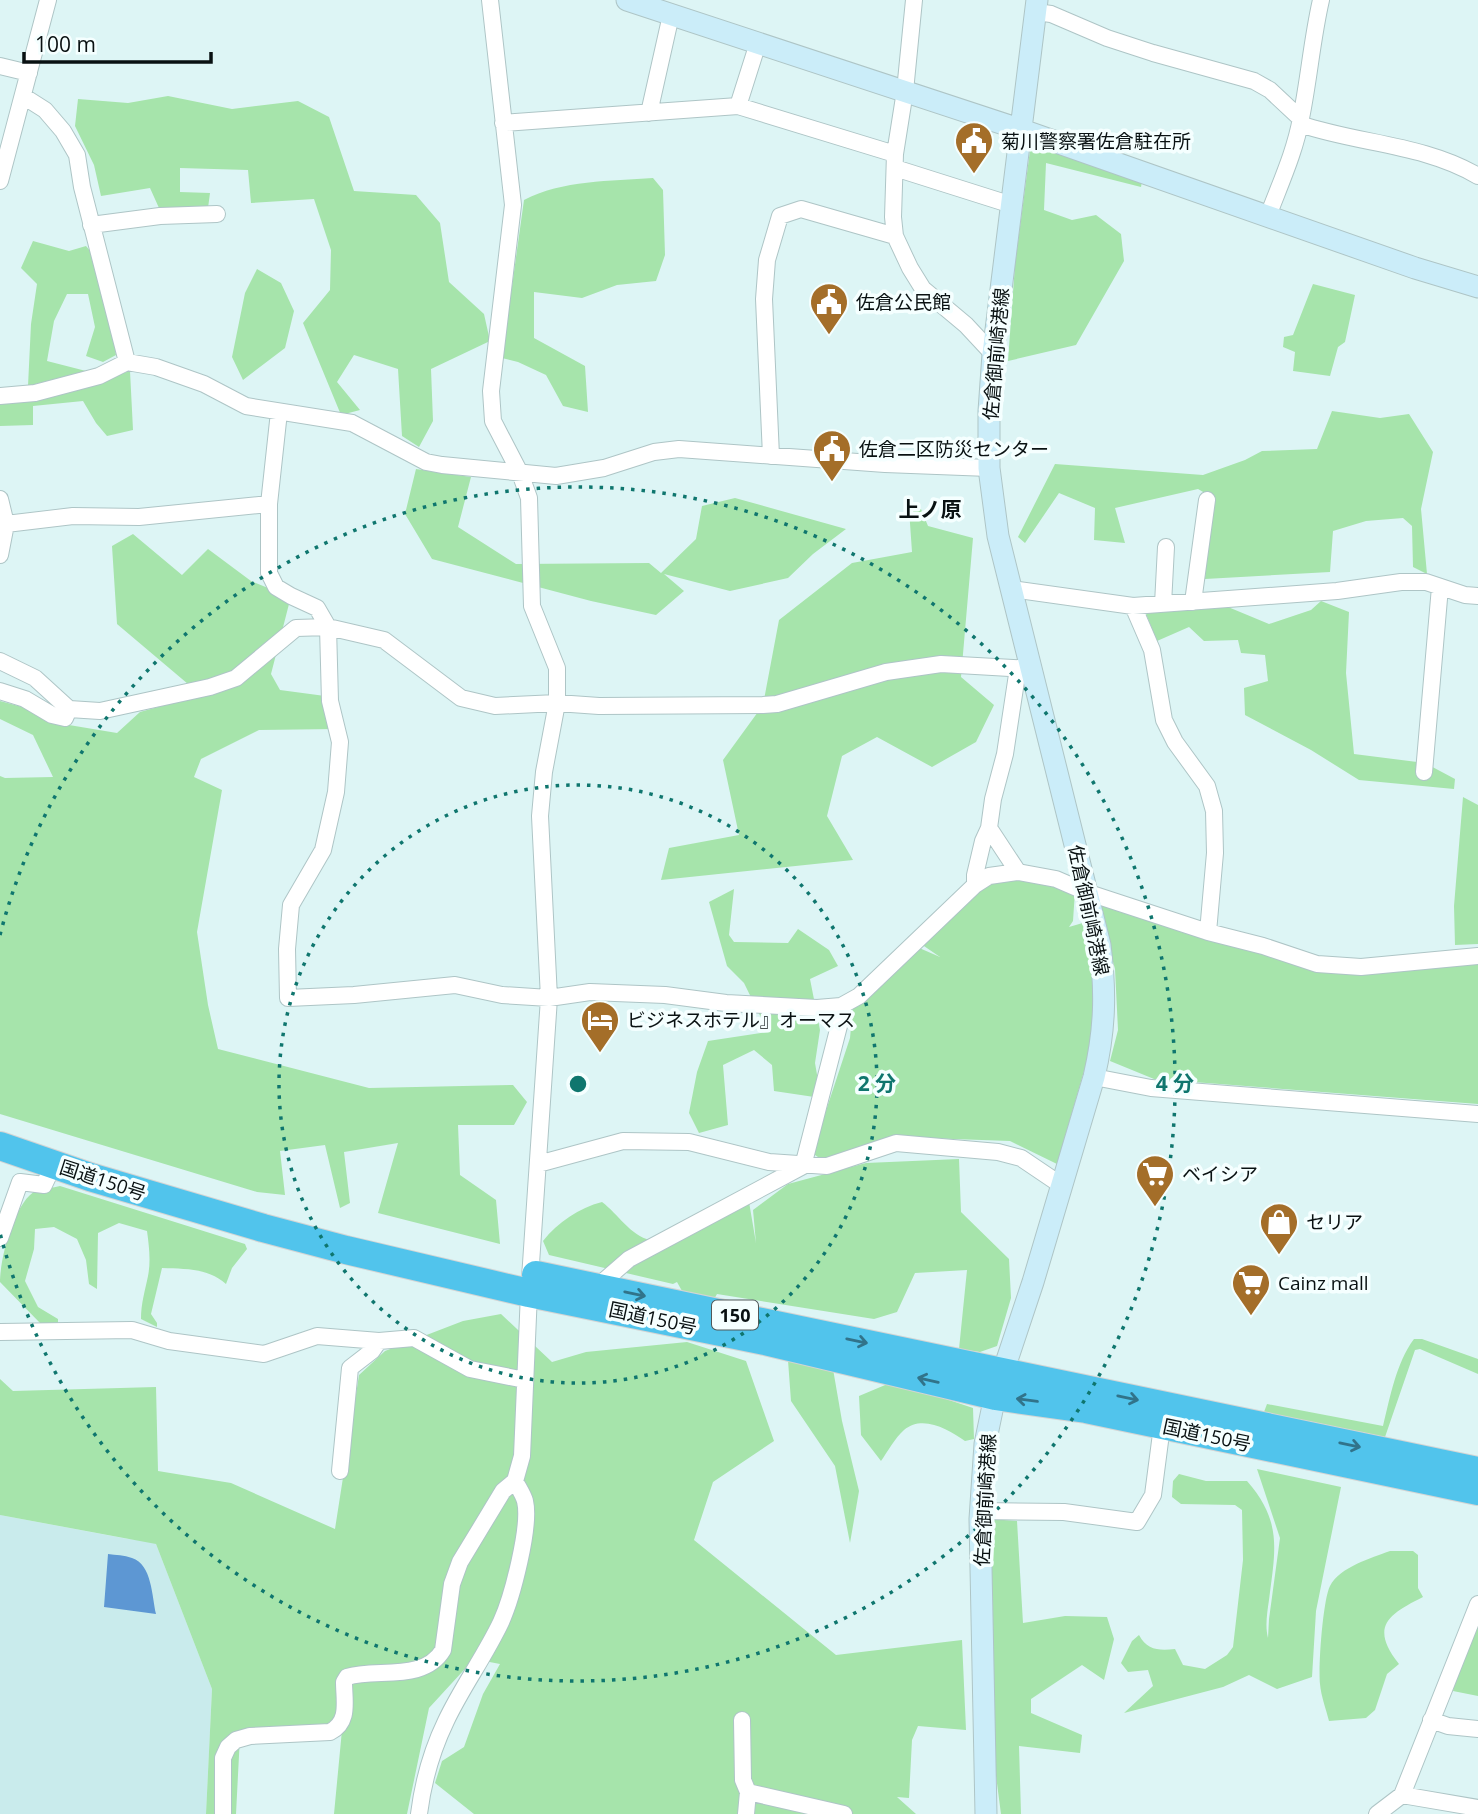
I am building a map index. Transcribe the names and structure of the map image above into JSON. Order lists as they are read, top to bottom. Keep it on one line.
{"streets":{"highway":["国道150号","150"],"main road":["佐倉御前崎港線"]},"crossings":[["佐倉御前崎港線","国道150号"]],"districts":["上ノ原"],"places":{"public building":["菊川警察署佐倉駐在所","佐倉公民館","佐倉二区防災センター"],"hotel":["ビジネスホテル』オーマス"],"supermarket":["ベイシア","Cainz mall"],"shop":["セリア"]},"scale_bar":"100 m","rings":["2 分","4 分"]}
